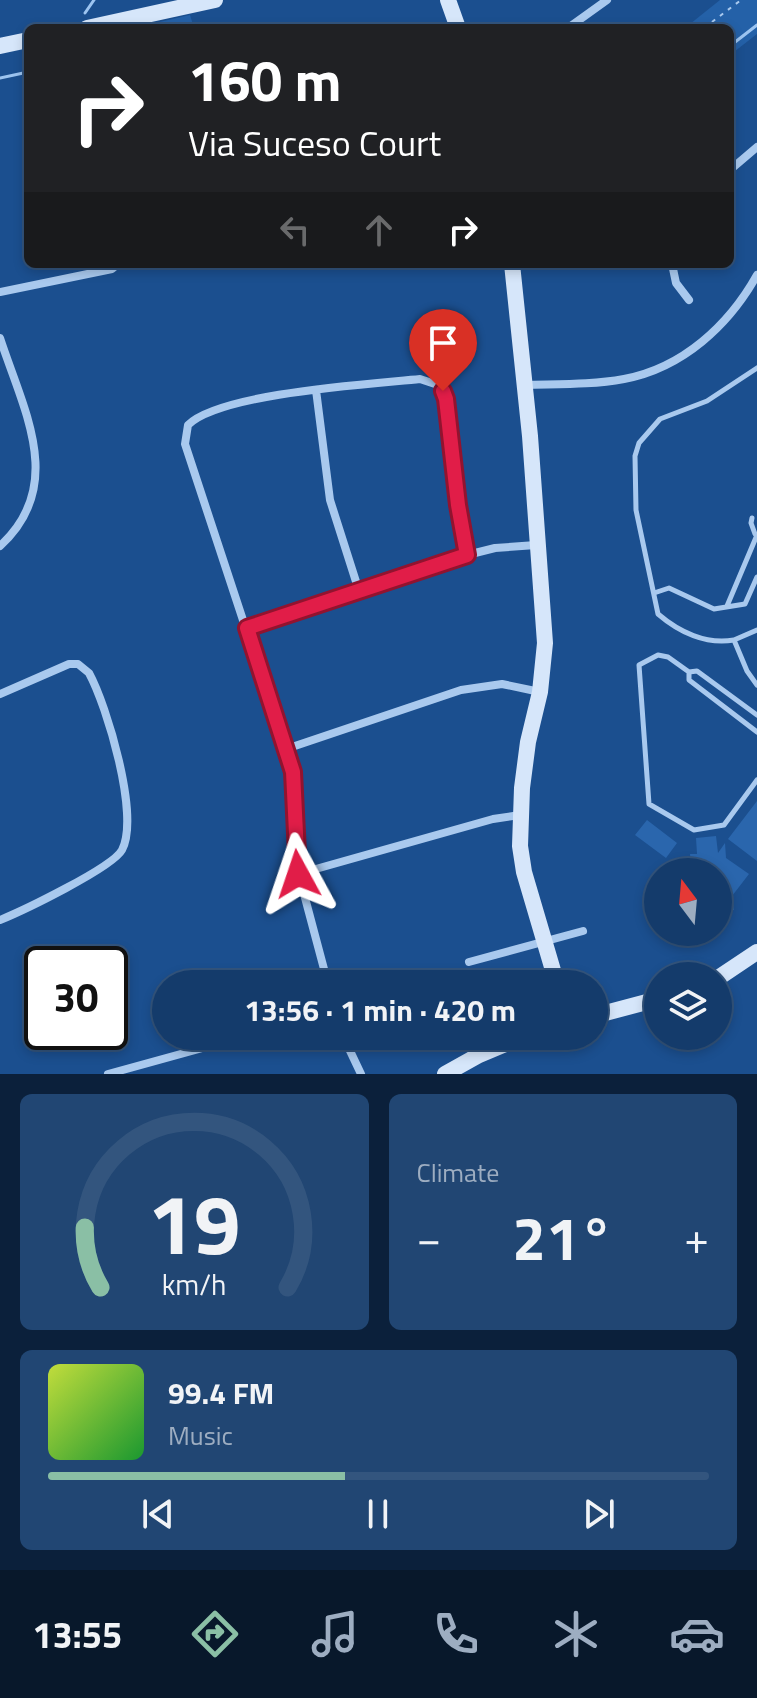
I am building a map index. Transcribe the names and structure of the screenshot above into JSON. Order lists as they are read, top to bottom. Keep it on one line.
{"north":"top","page":{"turn":["160 m","Via Suceso Court"],"limit":"30","trip":"13:56 · 1 min · 420 m","tile":"Climate","heat":["−","21°","+"],"song":["99.4 FM","Music"],"tabs":"13:55","gauge":["19","km/h"]}}
